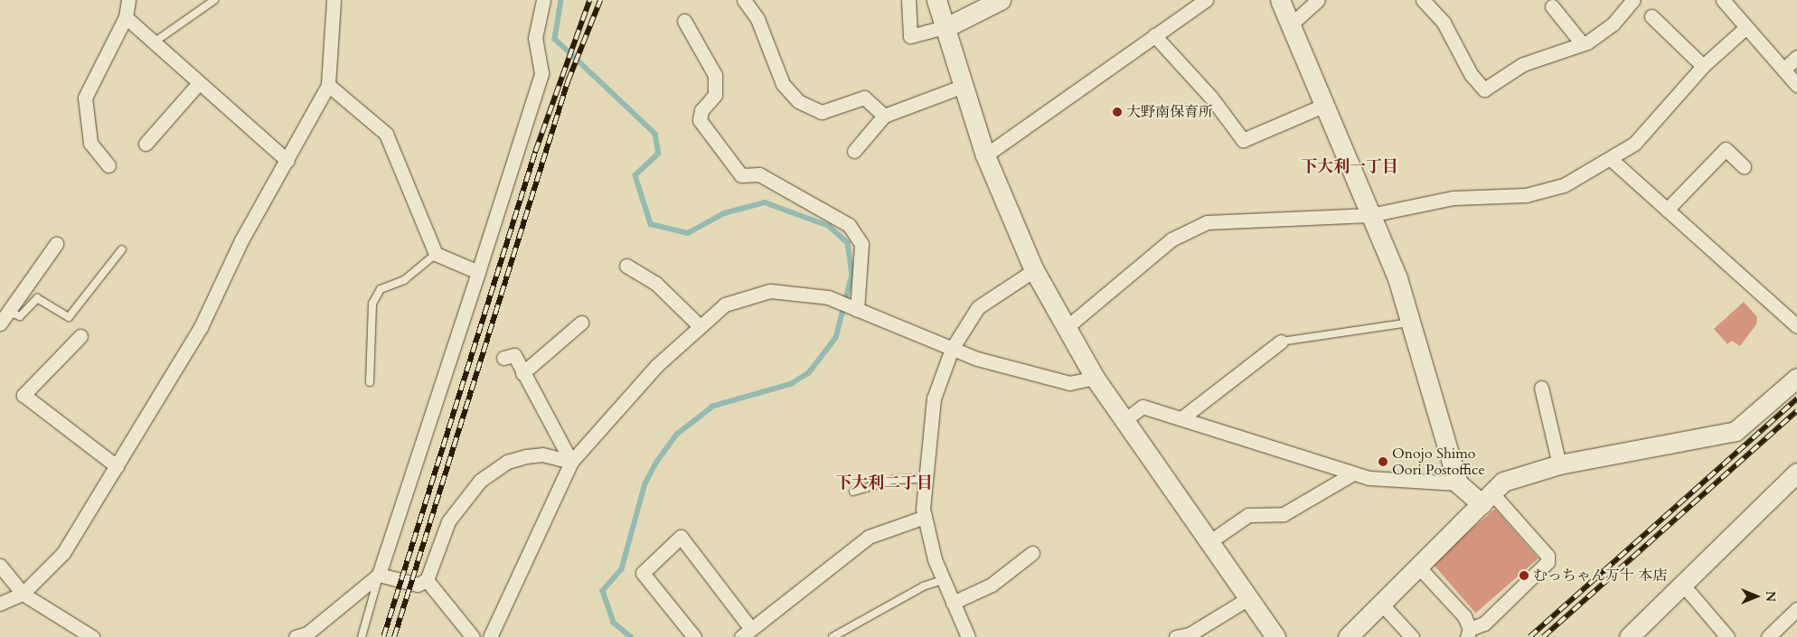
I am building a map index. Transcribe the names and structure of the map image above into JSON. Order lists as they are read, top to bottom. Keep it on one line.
{"districts":["下大利一丁目","下大利二丁目"],"places":["大野南保育所","Onojo Shimo Oori Postoffice","むっちゃん万十 本店"],"north":"right"}
